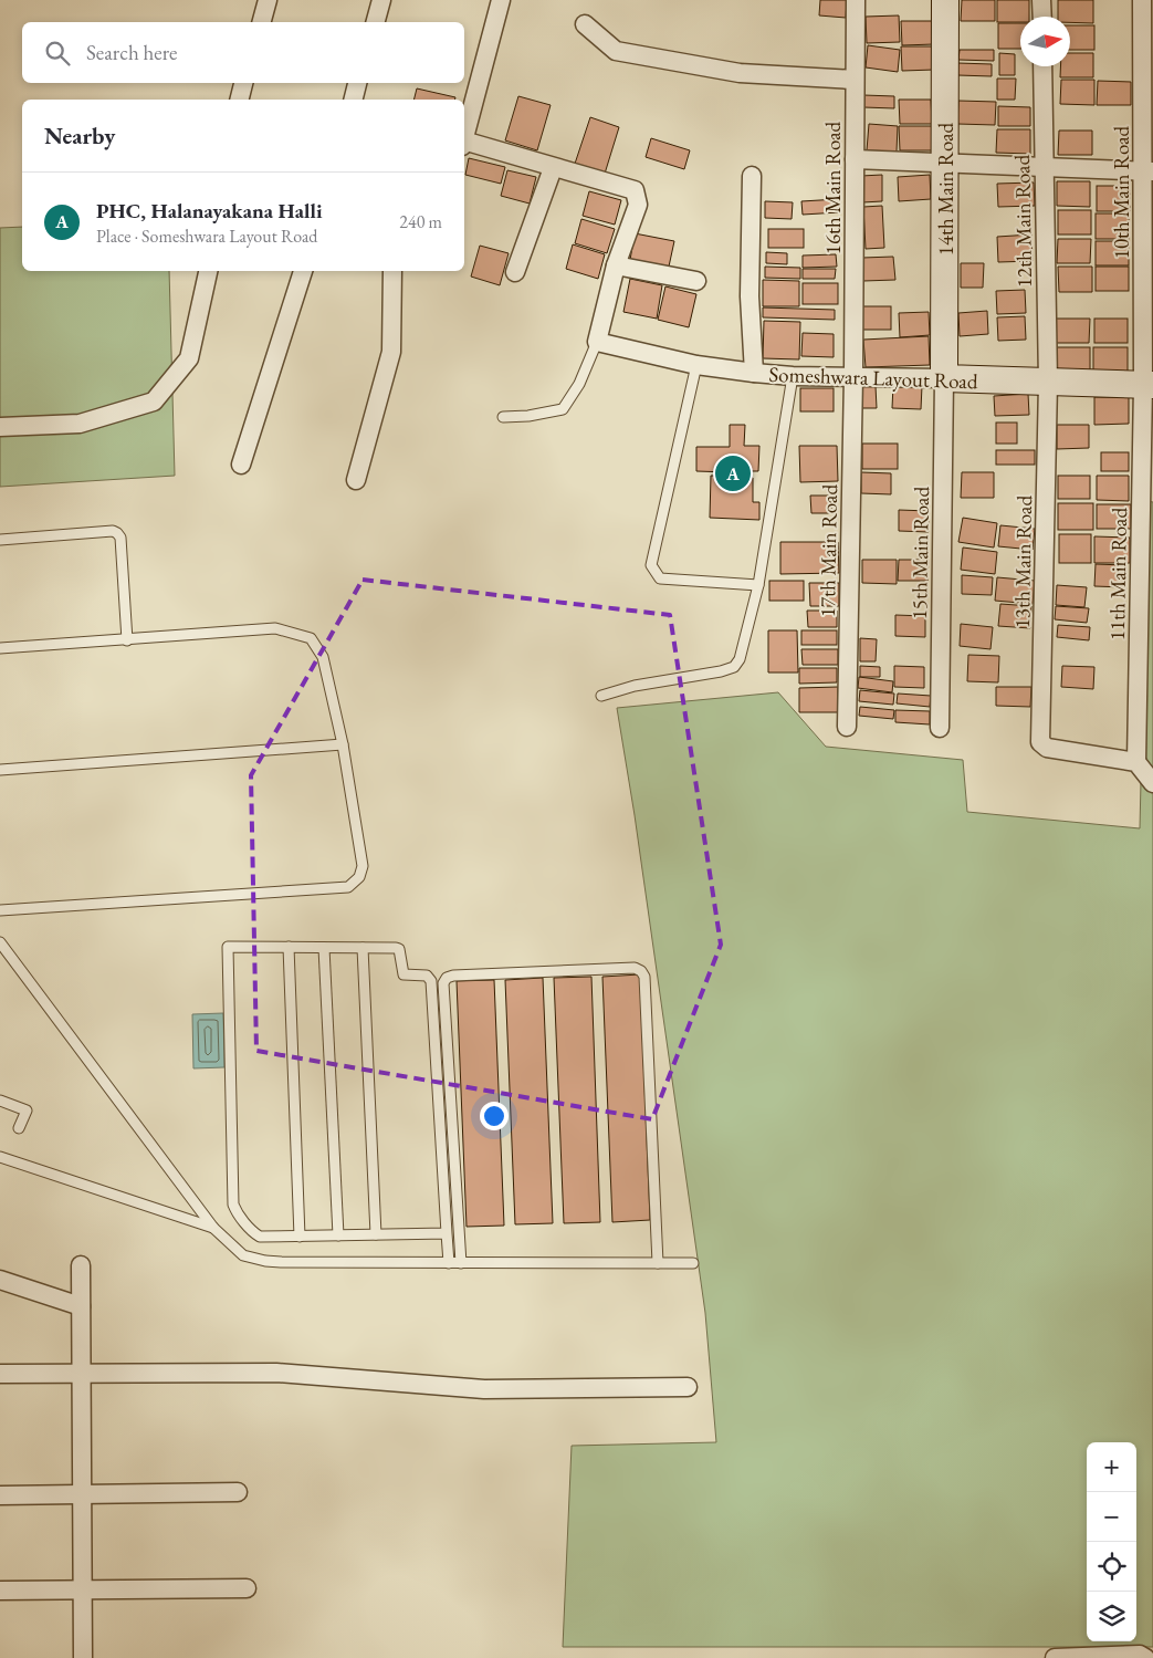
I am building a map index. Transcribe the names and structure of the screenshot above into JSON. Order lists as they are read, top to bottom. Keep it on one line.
{"streets":{"street":["16th Main Road","14th Main Road","10th Main Road","12th Main Road","Someshwara Layout Road","17th Main Road","15th Main Road","13th Main Road","11th Main Road"]},"crossings":[["16th Main Road","Someshwara Layout Road"],["16th Main Road","17th Main Road"],["14th Main Road","Someshwara Layout Road"],["14th Main Road","15th Main Road"],["10th Main Road","Someshwara Layout Road"],["10th Main Road","11th Main Road"],["12th Main Road","Someshwara Layout Road"],["12th Main Road","13th Main Road"],["Someshwara Layout Road","17th Main Road"],["Someshwara Layout Road","15th Main Road"],["Someshwara Layout Road","13th Main Road"],["Someshwara Layout Road","11th Main Road"],["13th Main Road","11th Main Road"]],"north":"right","page":{"search":"Search here","heading":"Nearby","list":[{"mark":"A","name":"PHC, Halanayakana Halli","note":"Place · Someshwara Layout Road","value":"240 m"}],"pins":"A","map_buttons":["+","−"]}}
